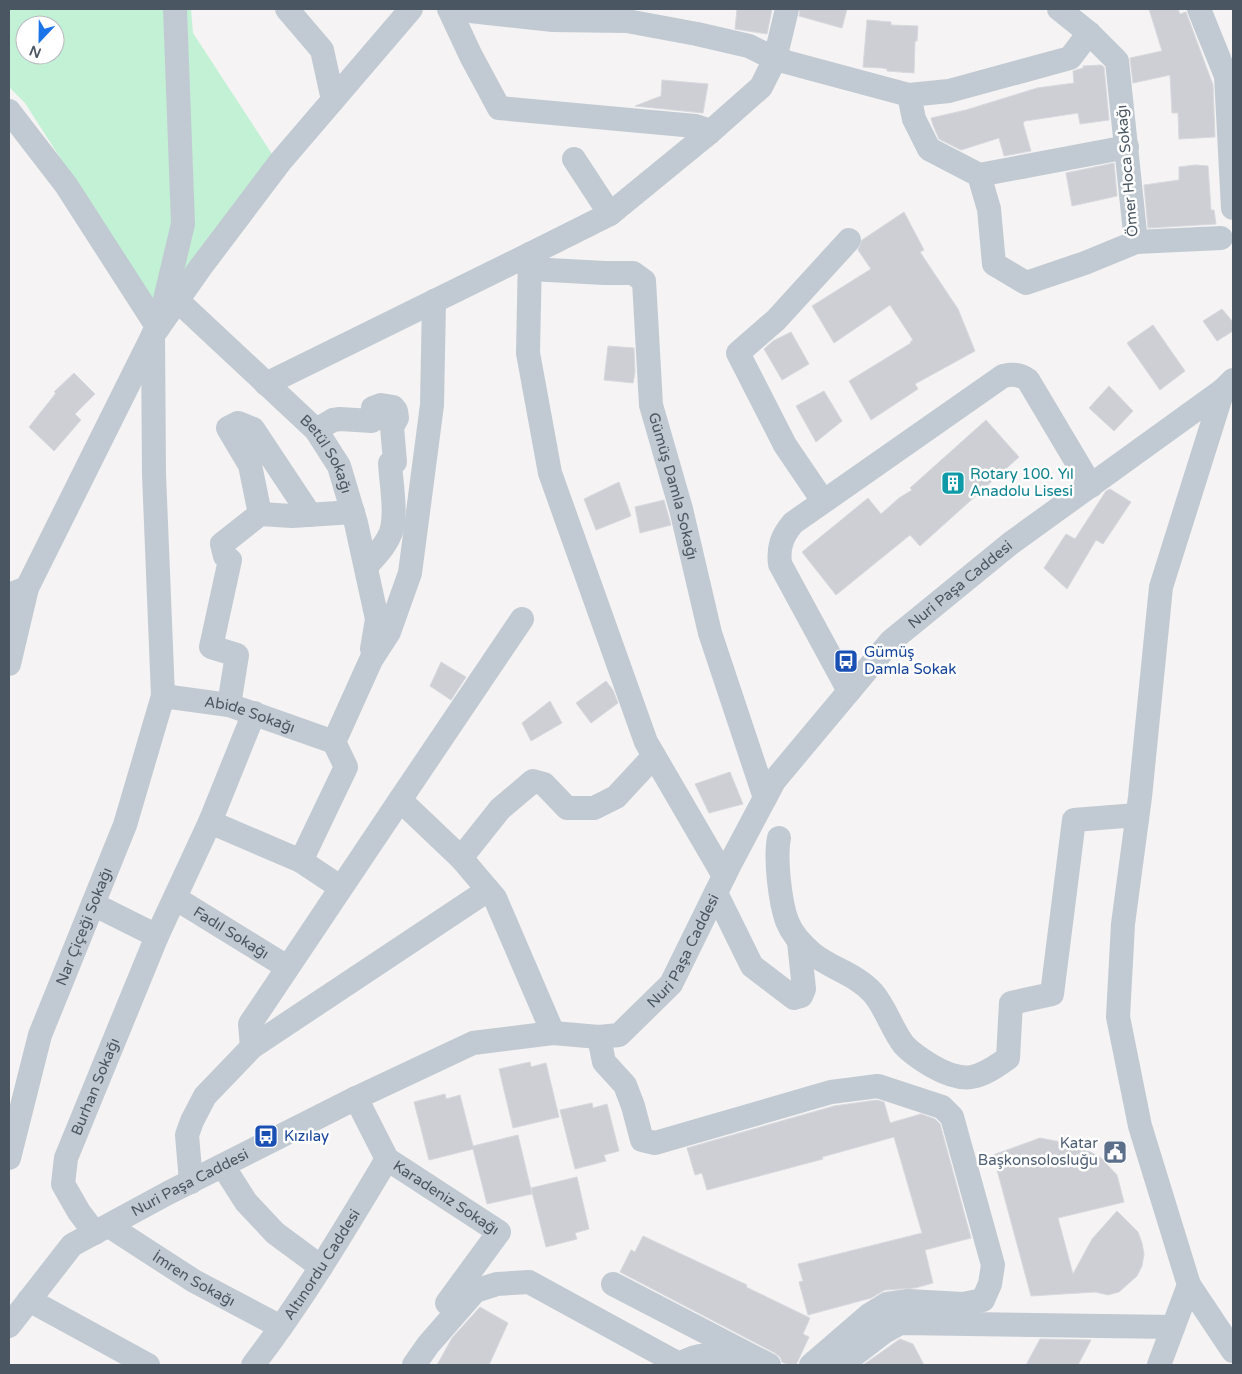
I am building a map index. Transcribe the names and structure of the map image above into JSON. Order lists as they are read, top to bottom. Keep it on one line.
{"streets":{"street":["Ömer Hoca Sokağı","Betül Sokağı","Gümüş Damla Sokağı","Nuri Paşa Caddesi","Abide Sokağı","Nar Çiçeği Sokağı","Fadıl Sokağı","Burhan Sokağı","Karadeniz Sokağı","Altınordu Caddesi","İmren Sokağı"]},"crossings":[["Betül Sokağı","Gümüş Damla Sokağı"],["Gümüş Damla Sokağı","Nuri Paşa Caddesi"],["Nuri Paşa Caddesi","Burhan Sokağı"],["Nuri Paşa Caddesi","Karadeniz Sokağı"],["Nuri Paşa Caddesi","İmren Sokağı"],["Abide Sokağı","Nar Çiçeği Sokağı"],["Abide Sokağı","Burhan Sokağı"],["Fadıl Sokağı","Burhan Sokağı"],["Burhan Sokağı","İmren Sokağı"],["Karadeniz Sokağı","Altınordu Caddesi"],["Altınordu Caddesi","İmren Sokağı"]],"places":{"building":["Rotary 100. Yıl Anadolu Lisesi"],"bus stop":["Gümüş Damla Sokak","Kızılay"],"public building":["Katar Başkonsolosluğu"]},"north":"bottom"}
